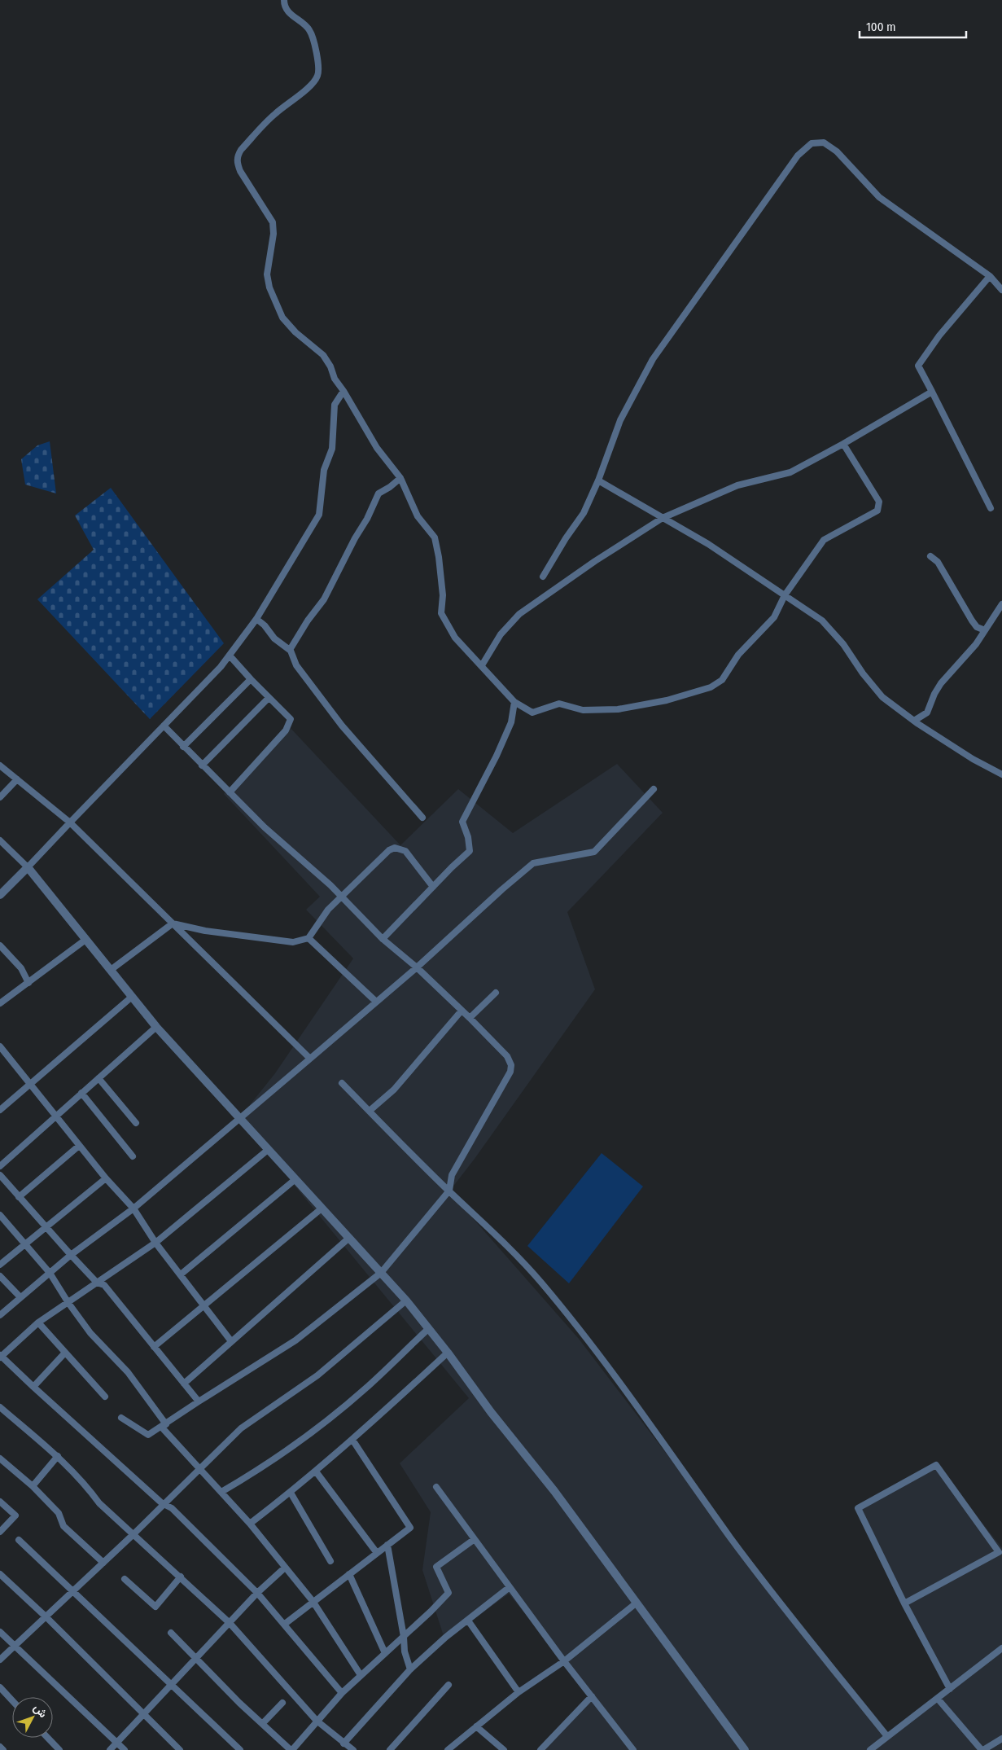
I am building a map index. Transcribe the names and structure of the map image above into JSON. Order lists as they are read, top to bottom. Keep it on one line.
{"scale_bar":"100 m","north":"top right"}
